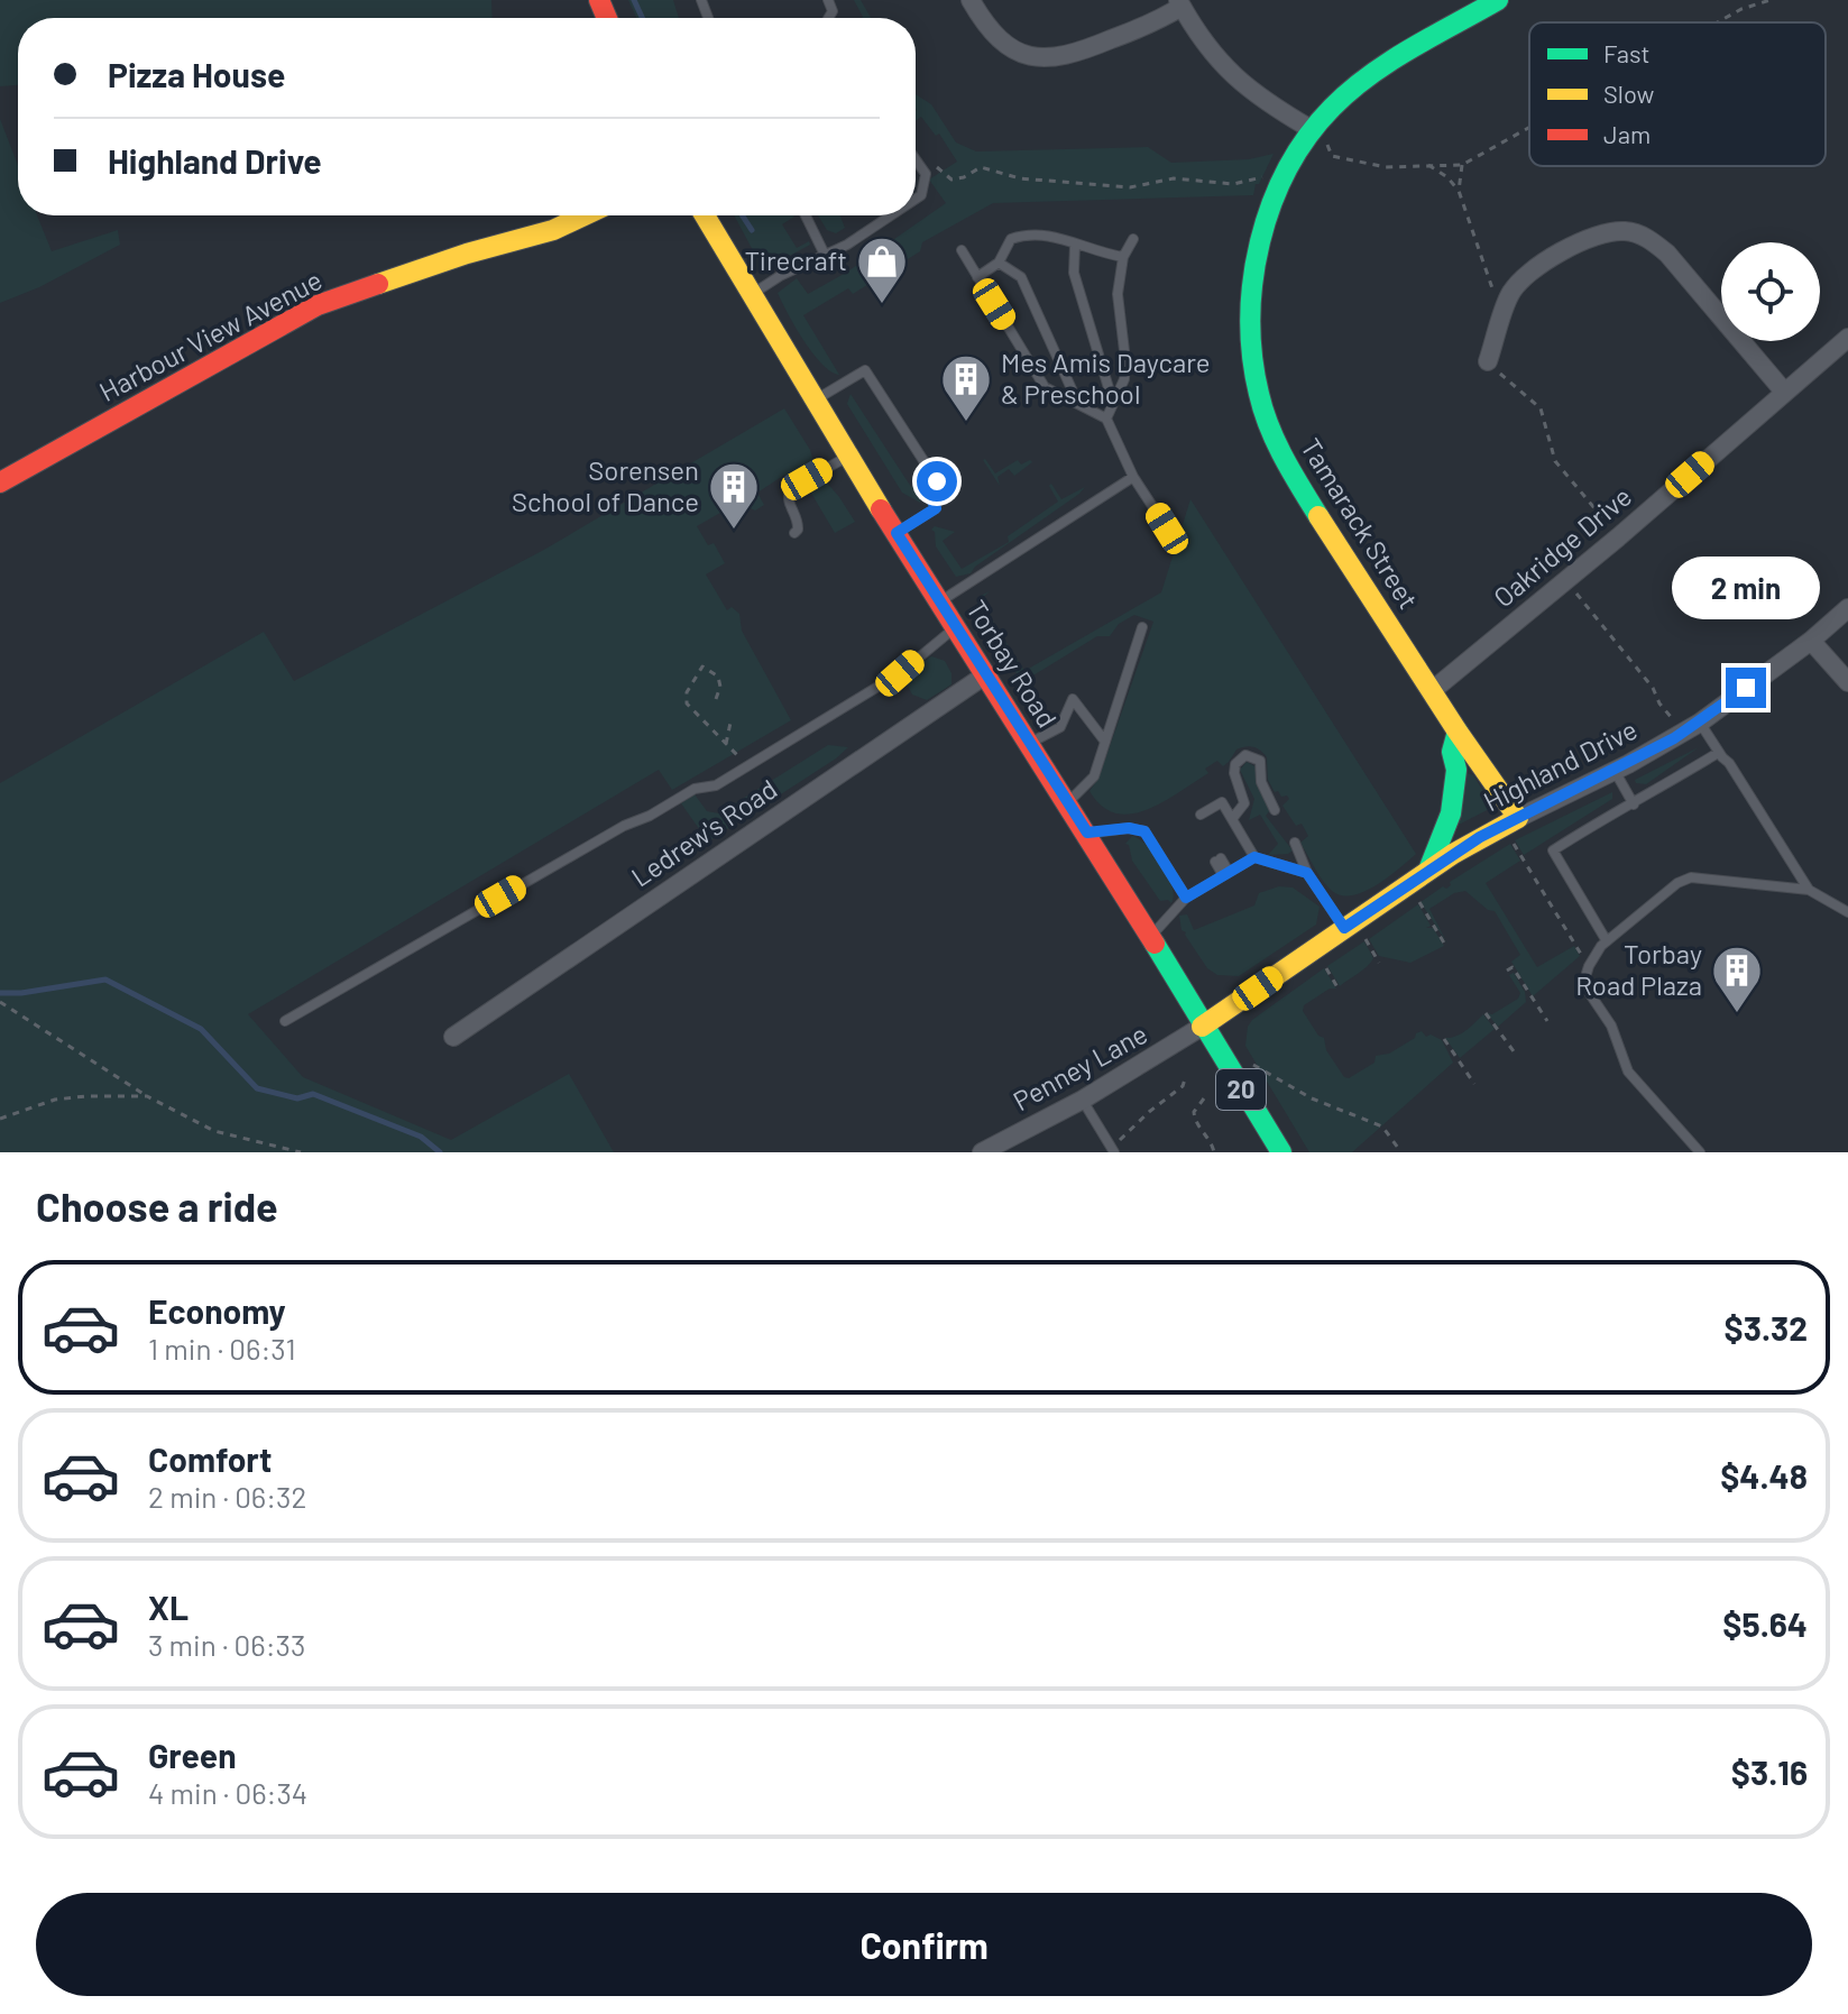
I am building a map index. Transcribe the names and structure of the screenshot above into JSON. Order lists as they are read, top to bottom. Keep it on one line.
{"streets":{"street":["Harbour View Avenue","Tamarack Street","Oakridge Drive","Torbay Road","Highland Drive","Ledrew's Road","Penney Lane","20"]},"crossings":[["Tamarack Street","Oakridge Drive"],["Tamarack Street","Highland Drive"],["Torbay Road","Highland Drive"],["Torbay Road","Ledrew's Road"],["Torbay Road","Penney Lane"],["Highland Drive","Penney Lane"]],"places":{"shop":["Tirecraft"],"building":["Mes Amis Daycare & Preschool","Sorensen School of Dance","Torbay Road Plaza"]},"legend":["Fast","Slow","Jam"],"page":{"banner":["Pizza House","Highland Drive"],"bubble":"2 min","heading":"Choose a ride","list":[{"name":"Economy","note":"1 min · 06:31","value":"$3.32"},{"name":"Comfort","note":"2 min · 06:32","value":"$4.48"},{"name":"XL","note":"3 min · 06:33","value":"$5.64"},{"name":"Green","note":"4 min · 06:34","value":"$3.16"}],"buttons":"Confirm"}}
